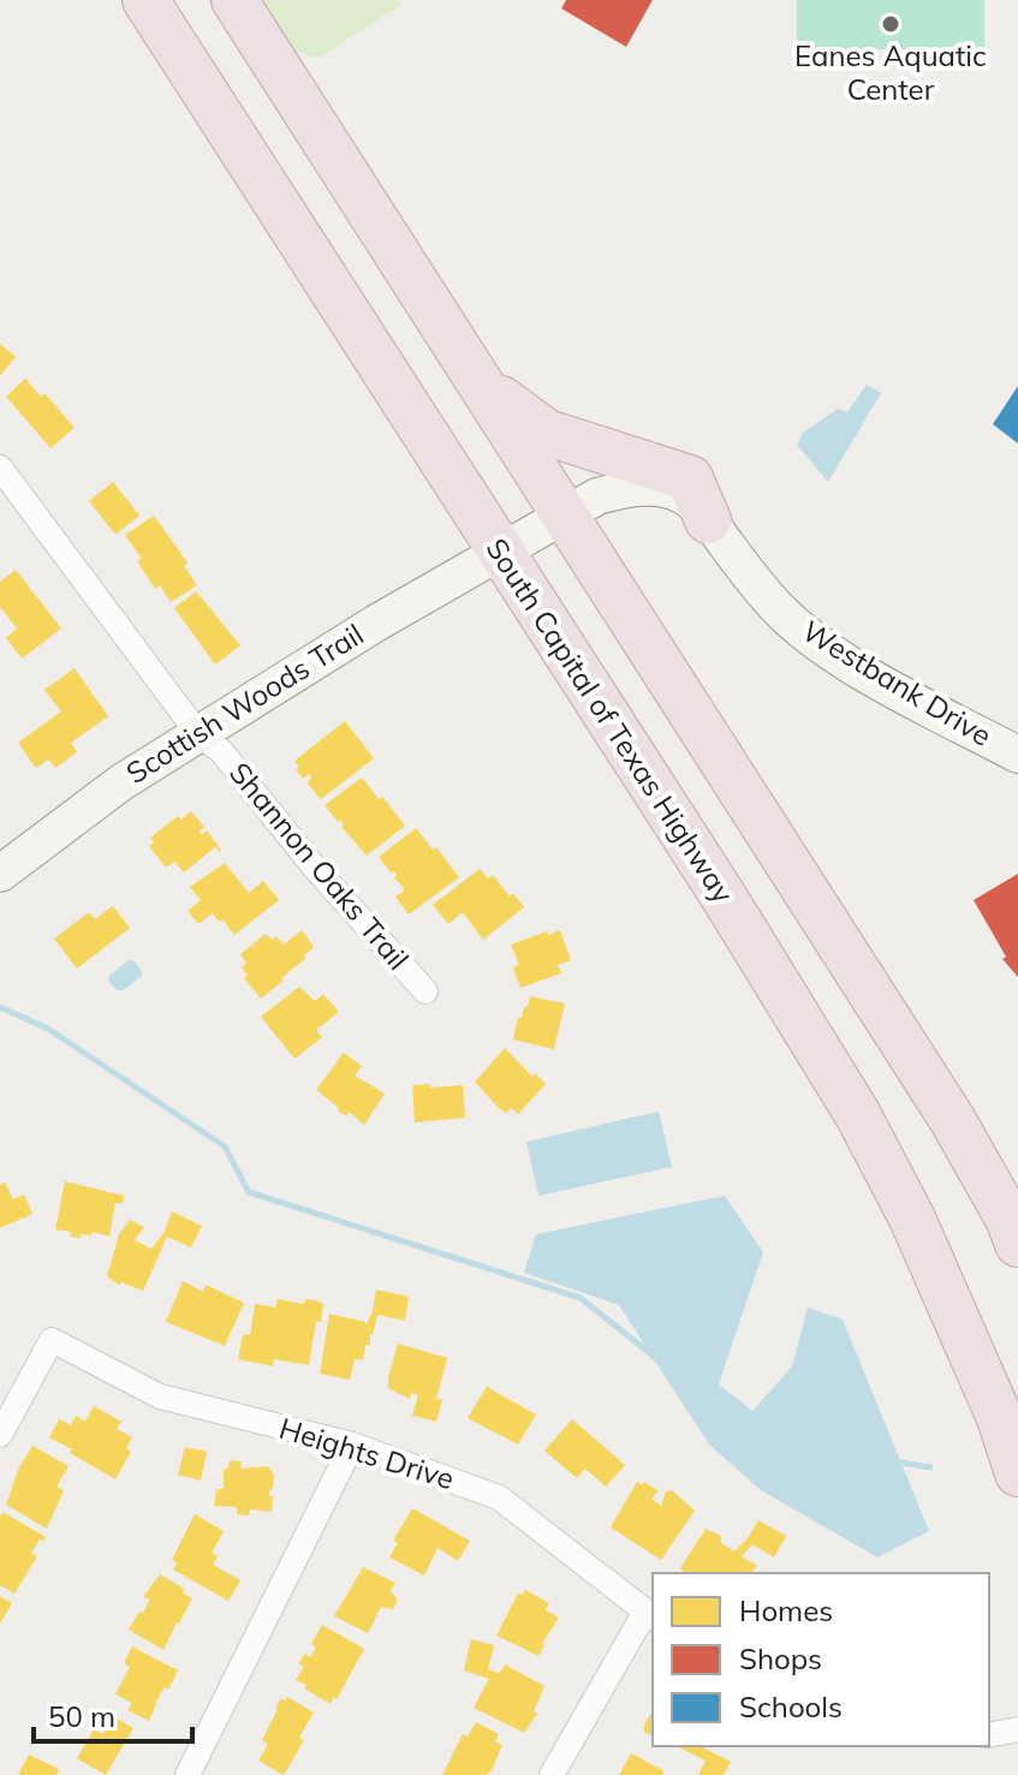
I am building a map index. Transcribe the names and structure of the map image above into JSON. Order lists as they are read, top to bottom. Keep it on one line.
{"streets":{"highway":["South Capital of Texas Highway"],"street":["Westbank Drive","Scottish Woods Trail","Shannon Oaks Trail","Heights Drive"]},"crossings":[["Westbank Drive","Scottish Woods Trail"],["Westbank Drive","South Capital of Texas Highway"],["Scottish Woods Trail","South Capital of Texas Highway"],["Scottish Woods Trail","Shannon Oaks Trail"]],"places":["Eanes Aquatic Center"],"legend":["Homes","Shops","Schools"],"scale_bar":"50 m"}
